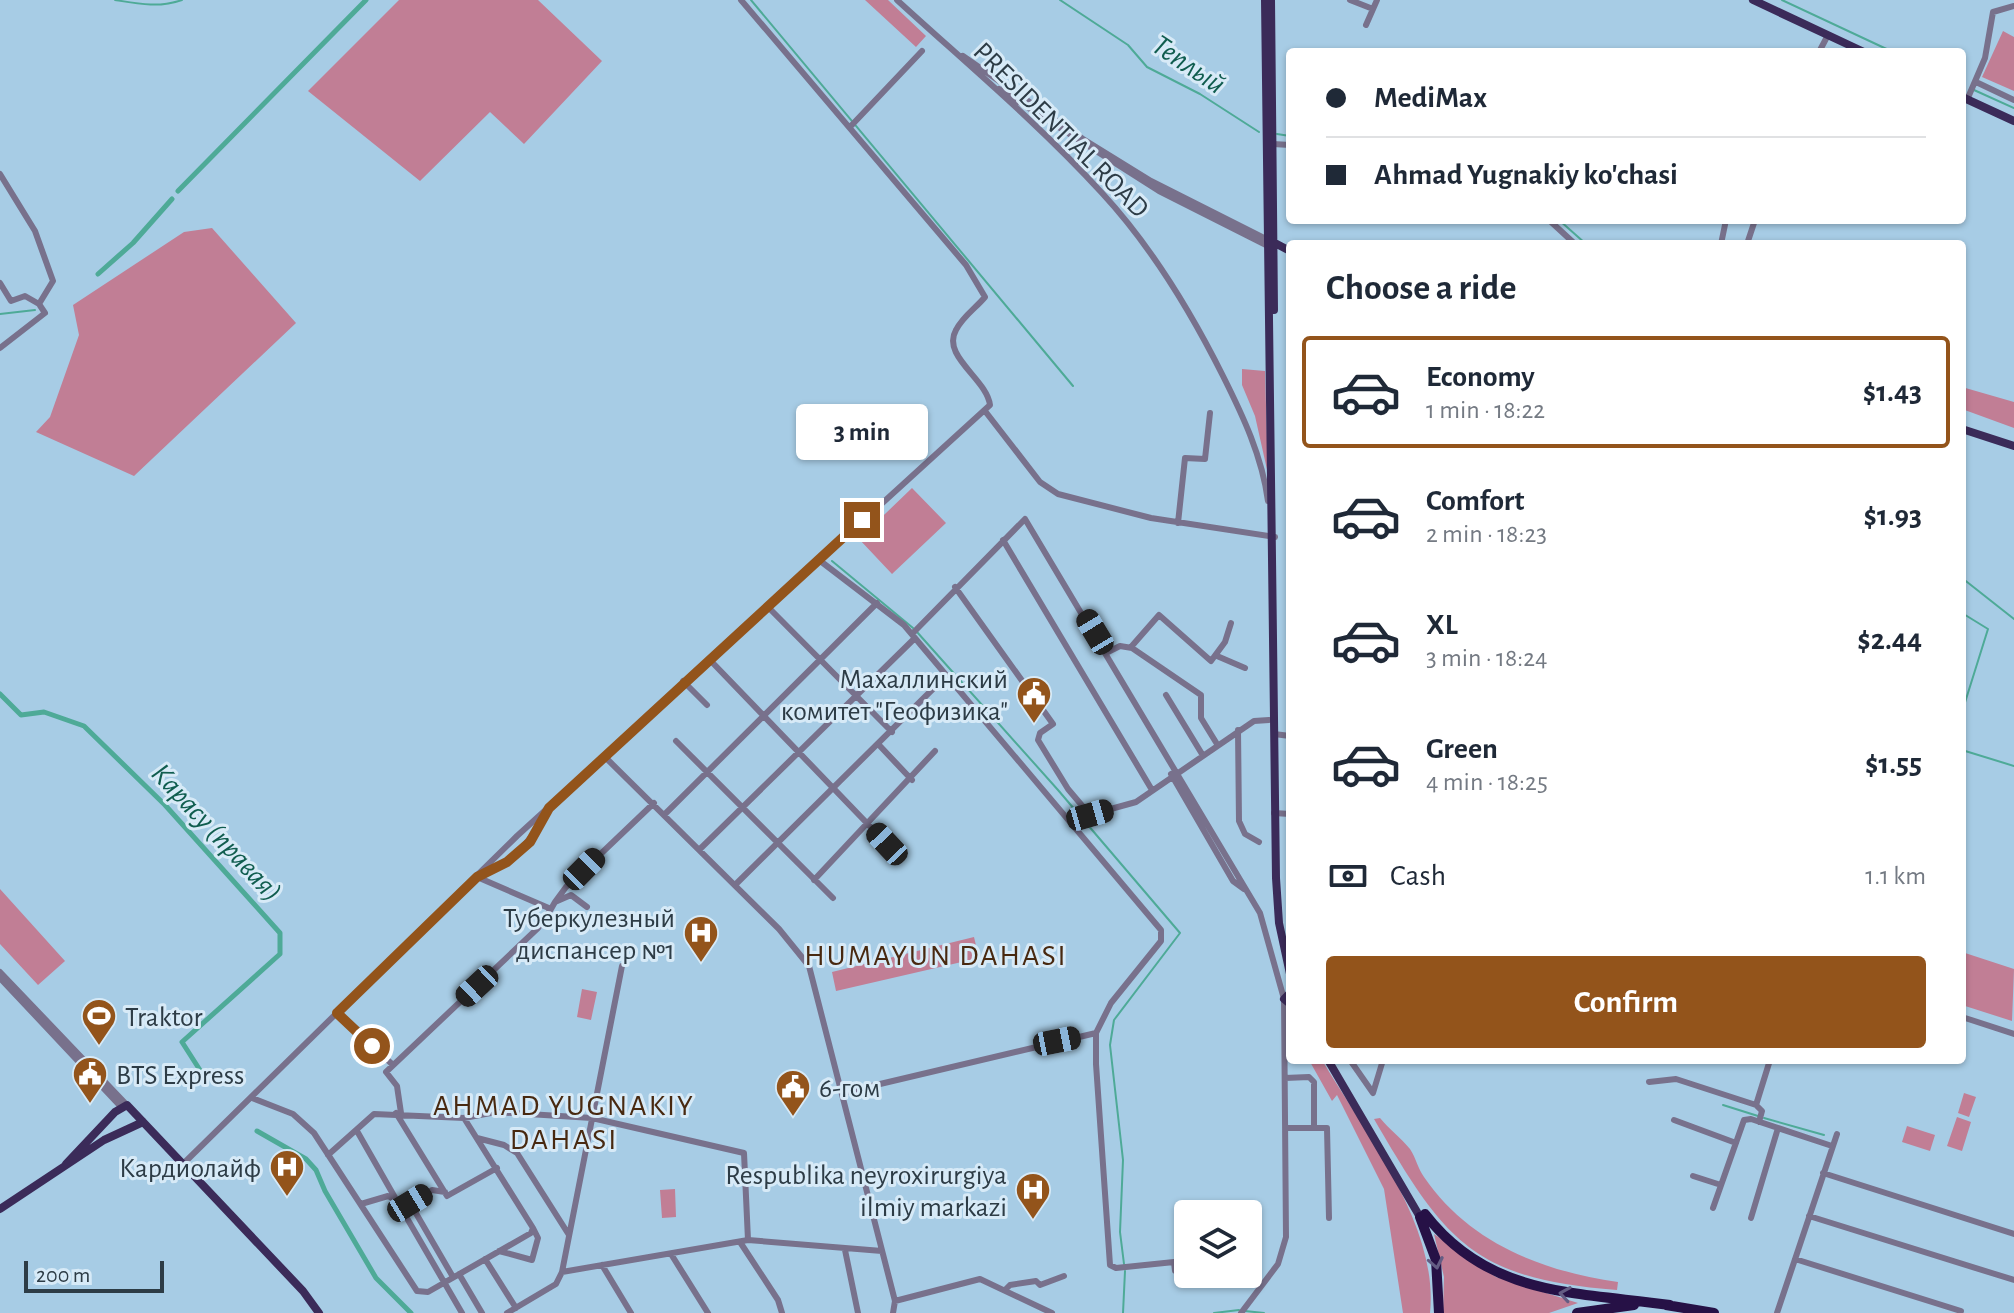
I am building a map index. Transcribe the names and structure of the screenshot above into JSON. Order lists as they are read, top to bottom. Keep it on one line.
{"streets":{"street":["PRESIDENTIAL ROAD"]},"districts":["HUMAYUN DAHASI","AHMAD YUGNAKIY DAHASI"],"water":["Теплый","Карасу (правая)"],"places":{"public building":["Махаллинский комитет \"Геофизика\"","BTS Express","6-гом"],"hospital":["Туберкулезный диспансер №1","Кардиолайф","Respublika neyroxirurgiya ilmiy markazi"],"sports":["Traktor"]},"scale_bar":"200 m","page":{"banner":["MediMax","Ahmad Yugnakiy ko'chasi"],"heading":"Choose a ride","list":[{"name":"Economy","note":"1 min · 18:22","value":"$1.43"},{"name":"Comfort","note":"2 min · 18:23","value":"$1.93"},{"name":"XL","note":"3 min · 18:24","value":"$2.44"},{"name":"Green","note":"4 min · 18:25","value":"$1.55"}],"bubble":"3 min","pay":["Cash","1.1 km"],"buttons":"Confirm","scale":"200 m"}}
